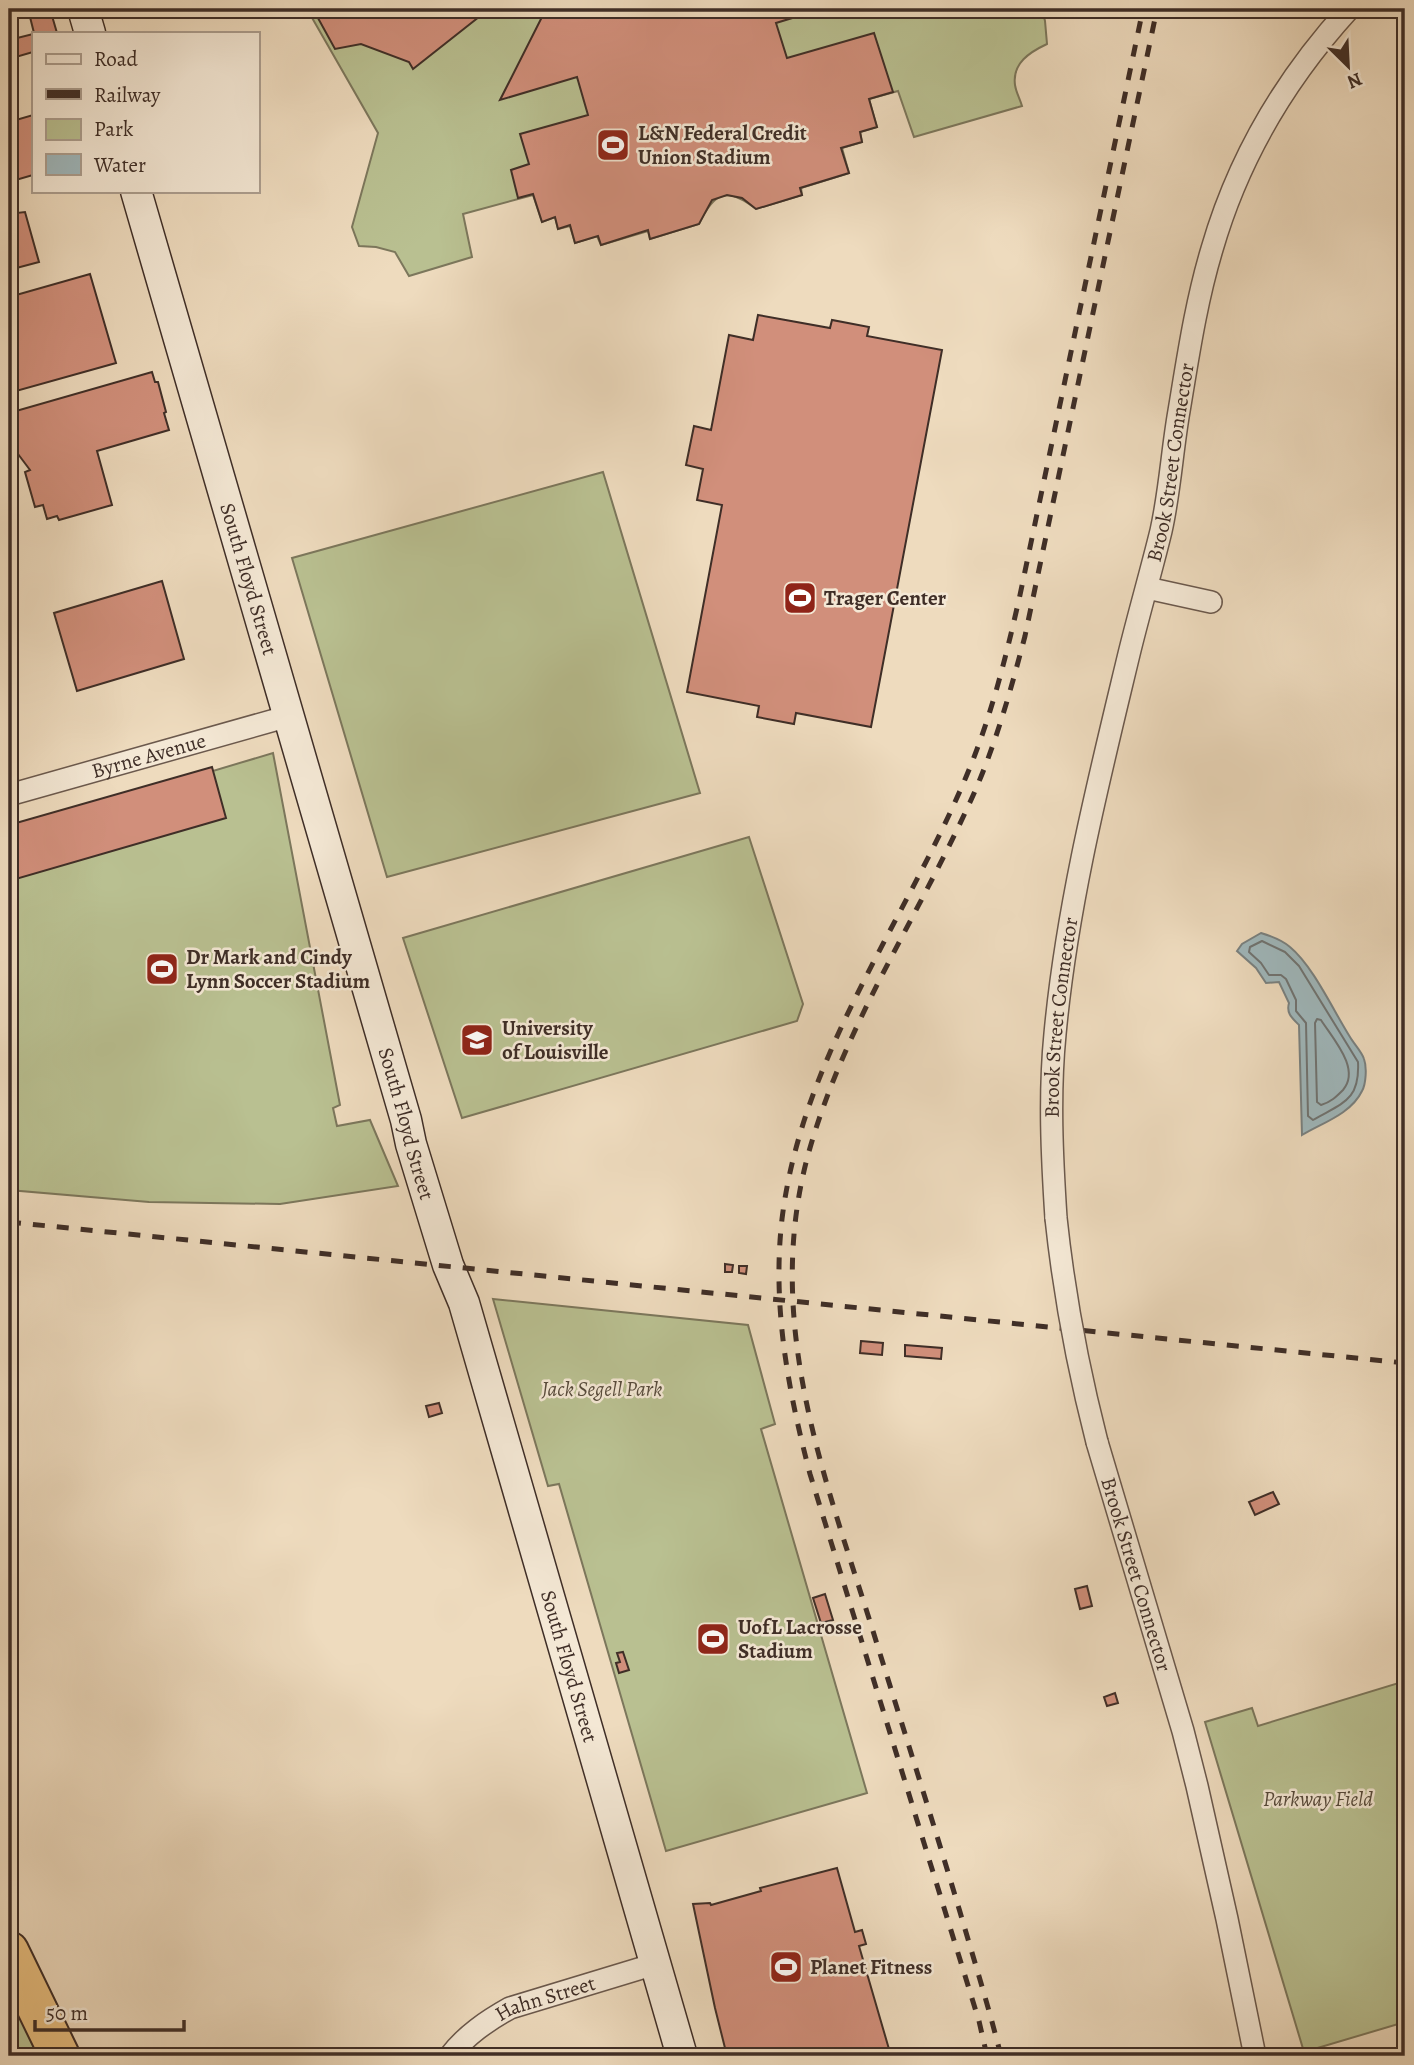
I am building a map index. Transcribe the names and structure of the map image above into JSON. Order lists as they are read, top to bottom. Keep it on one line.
{"streets":{"street":["Brook Street Connector","South Floyd Street","Byrne Avenue","Hahn Street"]},"crossings":[["South Floyd Street","Byrne Avenue"],["South Floyd Street","Hahn Street"]],"parks":["Jack Segell Park","Parkway Field"],"places":{"sports":["L&N Federal Credit Union Stadium","Trager Center","Dr Mark and Cindy Lynn Soccer Stadium","UofL Lacrosse Stadium","Planet Fitness"],"school or university":["University of Louisville"]},"legend":["Road","Railway","Park","Water"],"scale_bar":"50 m","north":"bottom right"}
